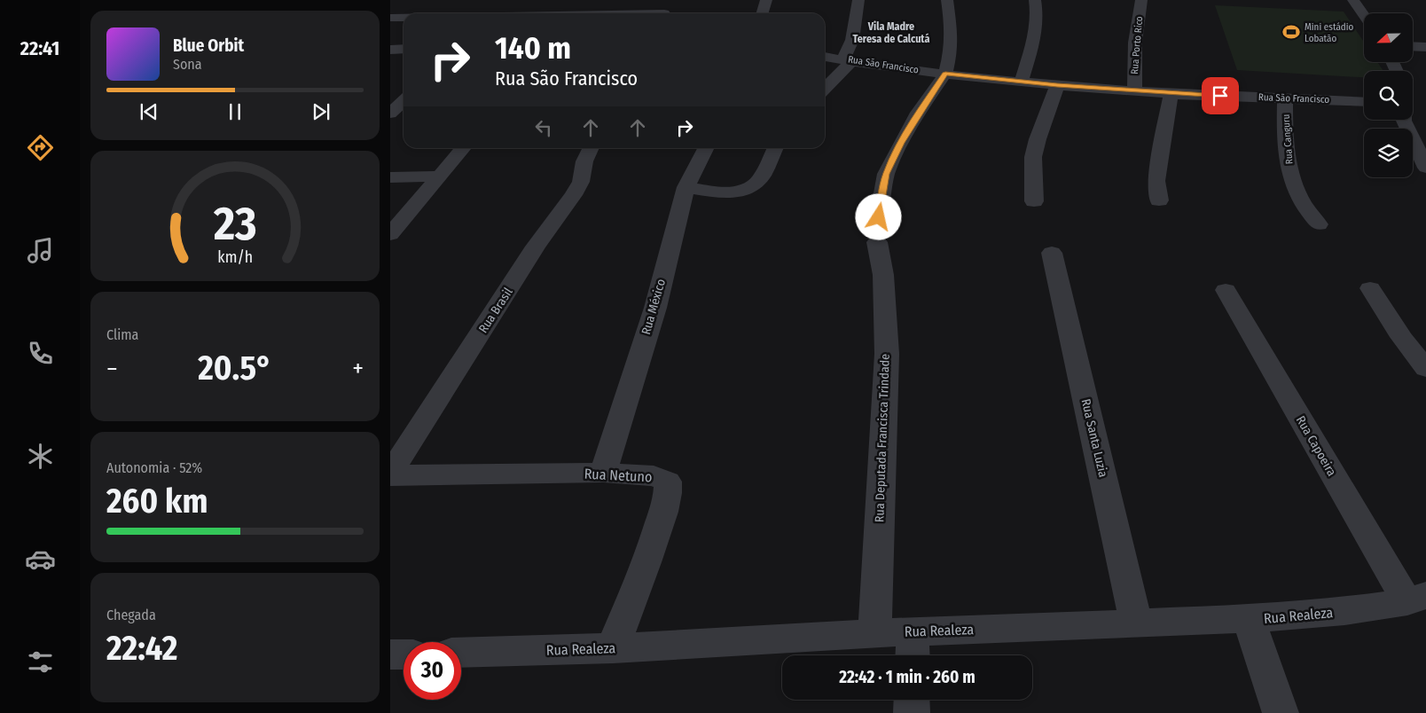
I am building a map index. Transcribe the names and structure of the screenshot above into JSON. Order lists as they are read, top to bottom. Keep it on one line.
{"streets":{"street":["Rua Porto Rico","Rua São Francisco","Rua Canguru","Rua México","Rua Brasil","Rua Deputada Francisca Trindade","Rua Santa Luzia","Rua Capoeira","Rua Netuno","Rua Realeza"]},"crossings":[["Rua Porto Rico","Rua São Francisco"],["Rua São Francisco","Rua Canguru"],["Rua São Francisco","Rua Deputada Francisca Trindade"],["Rua México","Rua Netuno"],["Rua Brasil","Rua Netuno"],["Rua Deputada Francisca Trindade","Rua Realeza"],["Rua Santa Luzia","Rua Realeza"],["Rua Capoeira","Rua Realeza"],["Rua Netuno","Rua Realeza"]],"districts":["Vila Madre Teresa de Calcutá"],"places":{"sports":["Mini estádio Lobatão"]},"north":"left","page":{"tabs":"22:41","turn":["140 m","Rua São Francisco"],"song":["Blue Orbit","Sona"],"tile":["Clima",["Autonomia · 52%","260 km"],["Chegada","22:42"]],"heat":["−","20.5°","+"],"limit":"30","trip":"22:42 · 1 min · 260 m","gauge":["23","km/h"]}}
